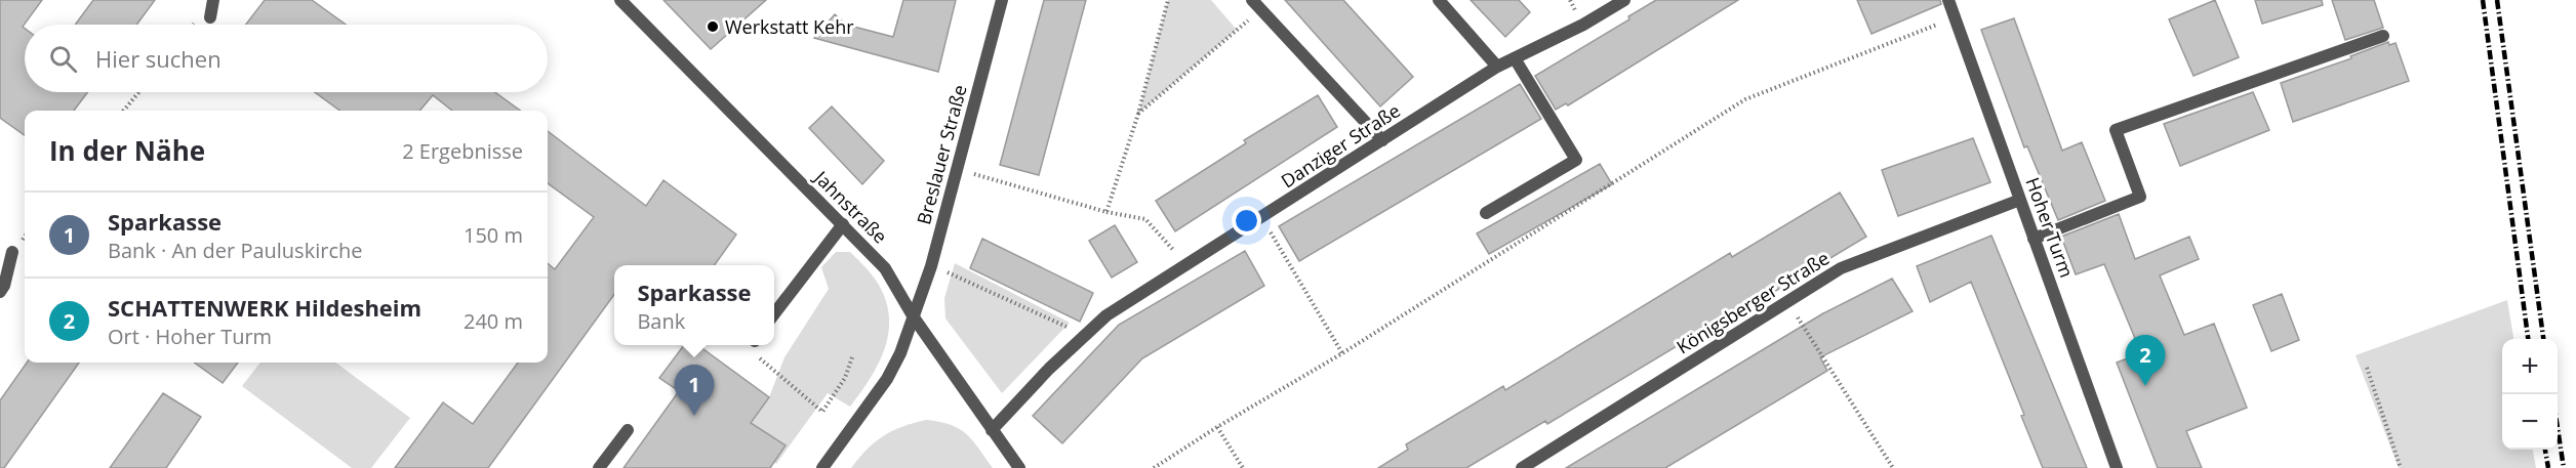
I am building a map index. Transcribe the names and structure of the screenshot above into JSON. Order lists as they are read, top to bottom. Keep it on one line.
{"streets":{"street":["Danziger Straße","Breslauer Straße","Jahnstraße","Hoher Turm","Königsberger Straße"]},"crossings":[["Danziger Straße","Jahnstraße"],["Breslauer Straße","Jahnstraße"],["Hoher Turm","Königsberger Straße"]],"places":["Werkstatt Kehr"],"page":{"search":"Hier suchen","heading":["In der Nähe","2 Ergebnisse"],"list":[{"mark":"1","name":"Sparkasse","note":"Bank · An der Pauluskirche","value":"150 m"},{"mark":"2","name":"SCHATTENWERK Hildesheim","note":"Ort · Hoher Turm","value":"240 m"}],"popup":["Sparkasse","Bank"],"pins":["2","1"],"map_buttons":["+","−"]}}
